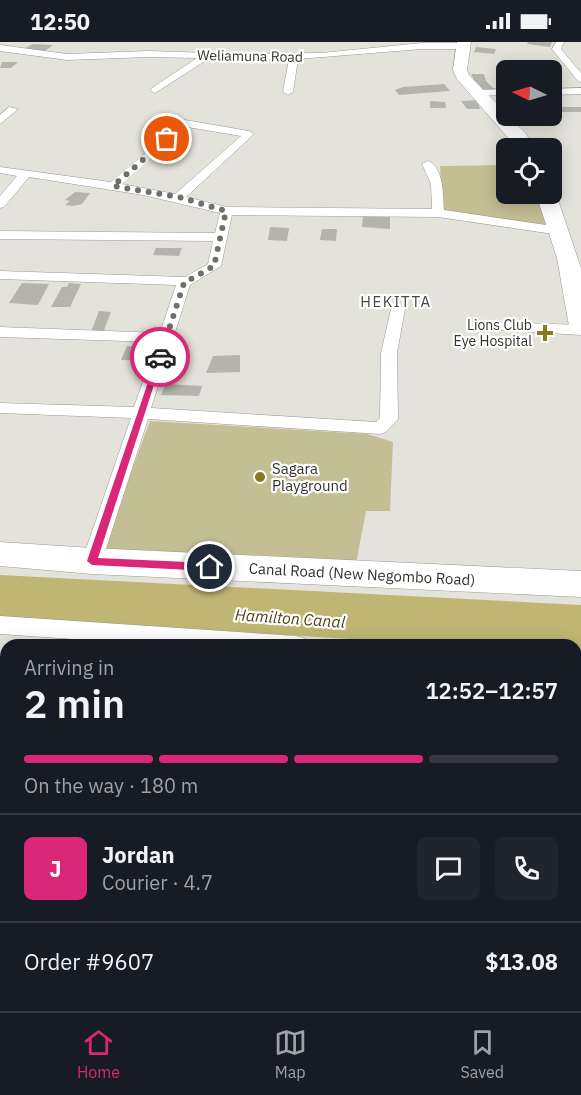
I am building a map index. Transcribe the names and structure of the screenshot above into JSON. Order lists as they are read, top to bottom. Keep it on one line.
{"streets":{"main road":["Canal Road (New Negombo Road)"],"street":["Weliamuna Road"]},"districts":["HEKITTA"],"water":["Hamilton Canal"],"places":{"health":["Lions Club Eye Hospital"],"other":["Sagara Playground"]},"north":"left","page":{"status":"12:50","heading":["2 min","Arriving in","12:52–12:57"],"panel":["Jordan","Courier · 4.7","Order #9607","$13.08"],"bar":"On the way · 180 m","round":"J","tabs":["Home","Map","Saved"]}}
